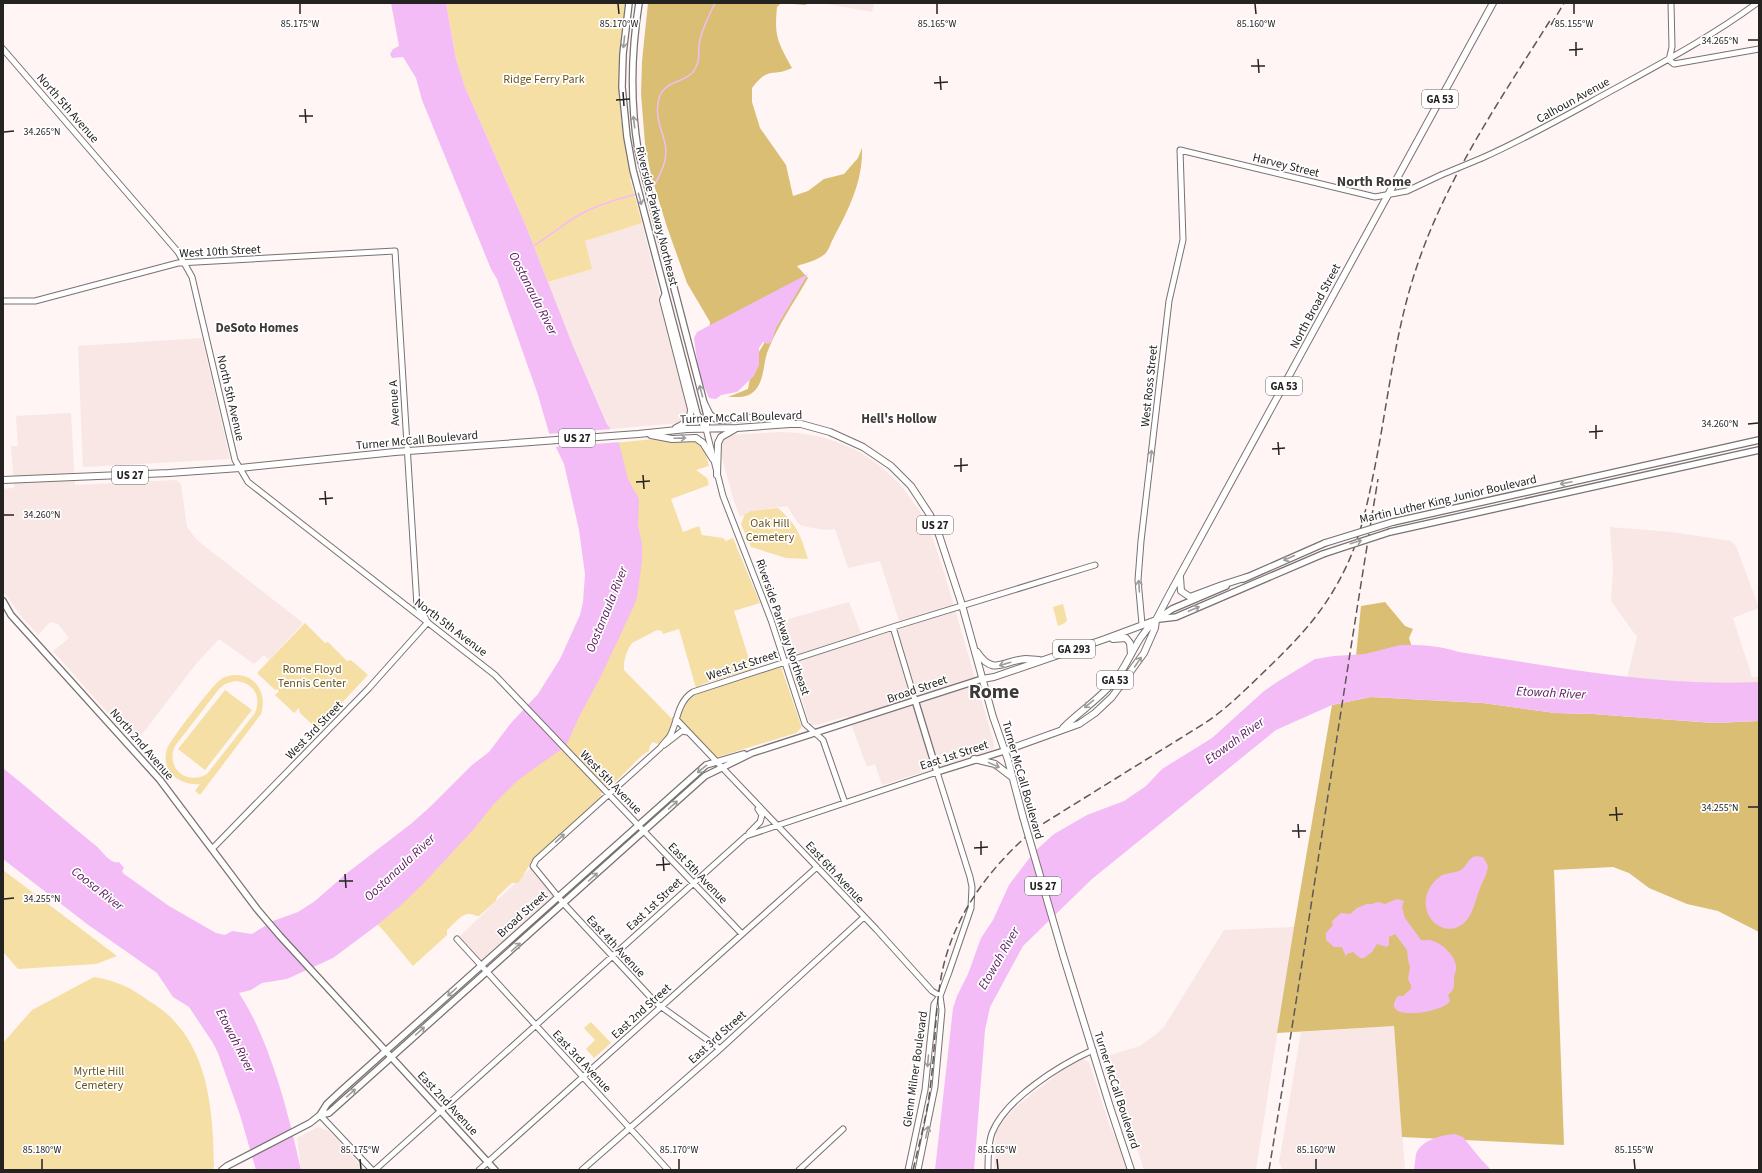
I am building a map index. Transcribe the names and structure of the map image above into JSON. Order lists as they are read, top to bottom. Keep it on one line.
{"streets":{"main road":["GA 53","Riverside Parkway Northeast","North Broad Street","Turner McCall Boulevard","US 27","Martin Luther King Junior Boulevard","GA 293","Broad Street","North 2nd Avenue","East 1st Street","East 2nd Avenue"],"street":["Calhoun Avenue","North 5th Avenue","Harvey Street","West 10th Street","West Ross Street","Avenue A","West 1st Street","West 3rd Street","West 5th Avenue","East 6th Avenue","East 5th Avenue","East 4th Avenue","East 2nd Street","East 3rd Street","East 3rd Avenue","Glenn Milner Boulevard"]},"crossings":[["GA 53","North Broad Street"],["GA 53","Turner McCall Boulevard"],["GA 53","Martin Luther King Junior Boulevard"],["GA 53","Broad Street"],["GA 53","East 1st Street"],["Calhoun Avenue","Harvey Street"],["Calhoun Avenue","North Broad Street"],["North 5th Avenue","West 10th Street"],["North 5th Avenue","Avenue A"],["North 5th Avenue","Turner McCall Boulevard"],["North 5th Avenue","West 3rd Street"],["North 5th Avenue","West 5th Avenue"],["Harvey Street","North Broad Street"],["Harvey Street","West Ross Street"],["Riverside Parkway Northeast","Turner McCall Boulevard"],["Riverside Parkway Northeast","West 1st Street"],["Riverside Parkway Northeast","Broad Street"],["Riverside Parkway Northeast","East 1st Street"],["West 10th Street","Avenue A"],["North Broad Street","Martin Luther King Junior Boulevard"],["North Broad Street","Broad Street"],["West Ross Street","Broad Street"],["Avenue A","Turner McCall Boulevard"],["Avenue A","West 3rd Street"],["Turner McCall Boulevard","West 1st Street"],["Turner McCall Boulevard","Broad Street"],["Turner McCall Boulevard","East 1st Street"],["Martin Luther King Junior Boulevard","Broad Street"],["West 1st Street","West 5th Avenue"],["West 1st Street","East 6th Avenue"],["West 1st Street","East 4th Avenue"],["Broad Street","West 5th Avenue"],["Broad Street","East 6th Avenue"],["Broad Street","East 5th Avenue"],["Broad Street","East 4th Avenue"],["Broad Street","East 3rd Avenue"],["Broad Street","East 2nd Avenue"],["West 3rd Street","North 2nd Avenue"],["North 2nd Avenue","East 2nd Avenue"],["East 1st Street","East 6th Avenue"],["East 1st Street","East 5th Avenue"],["East 1st Street","East 4th Avenue"],["East 1st Street","East 3rd Avenue"],["East 1st Street","Glenn Milner Boulevard"],["East 1st Street","East 2nd Avenue"],["West 5th Avenue","East 5th Avenue"],["East 6th Avenue","East 2nd Street"],["East 6th Avenue","East 3rd Street"],["East 6th Avenue","Glenn Milner Boulevard"],["East 5th Avenue","East 2nd Street"],["East 4th Avenue","East 2nd Street"],["East 4th Avenue","East 3rd Street"],["East 2nd Street","East 3rd Avenue"],["East 2nd Street","East 2nd Avenue"],["East 3rd Street","East 3rd Avenue"]],"one_way":["West Ross Street"],"districts":["North Rome","DeSoto Homes","Hell's Hollow","Rome"],"water":["Oostanaula River","Etowah River","Coosa River"],"parks":["Ridge Ferry Park","Oak Hill Cemetery","Rome Floyd Tennis Center","Myrtle Hill Cemetery"],"coordinates":["85.175°W","85.170°W","85.165°W","85.160°W","85.155°W","34.265°N","34.260°N","34.255°N","85.180°W"]}
